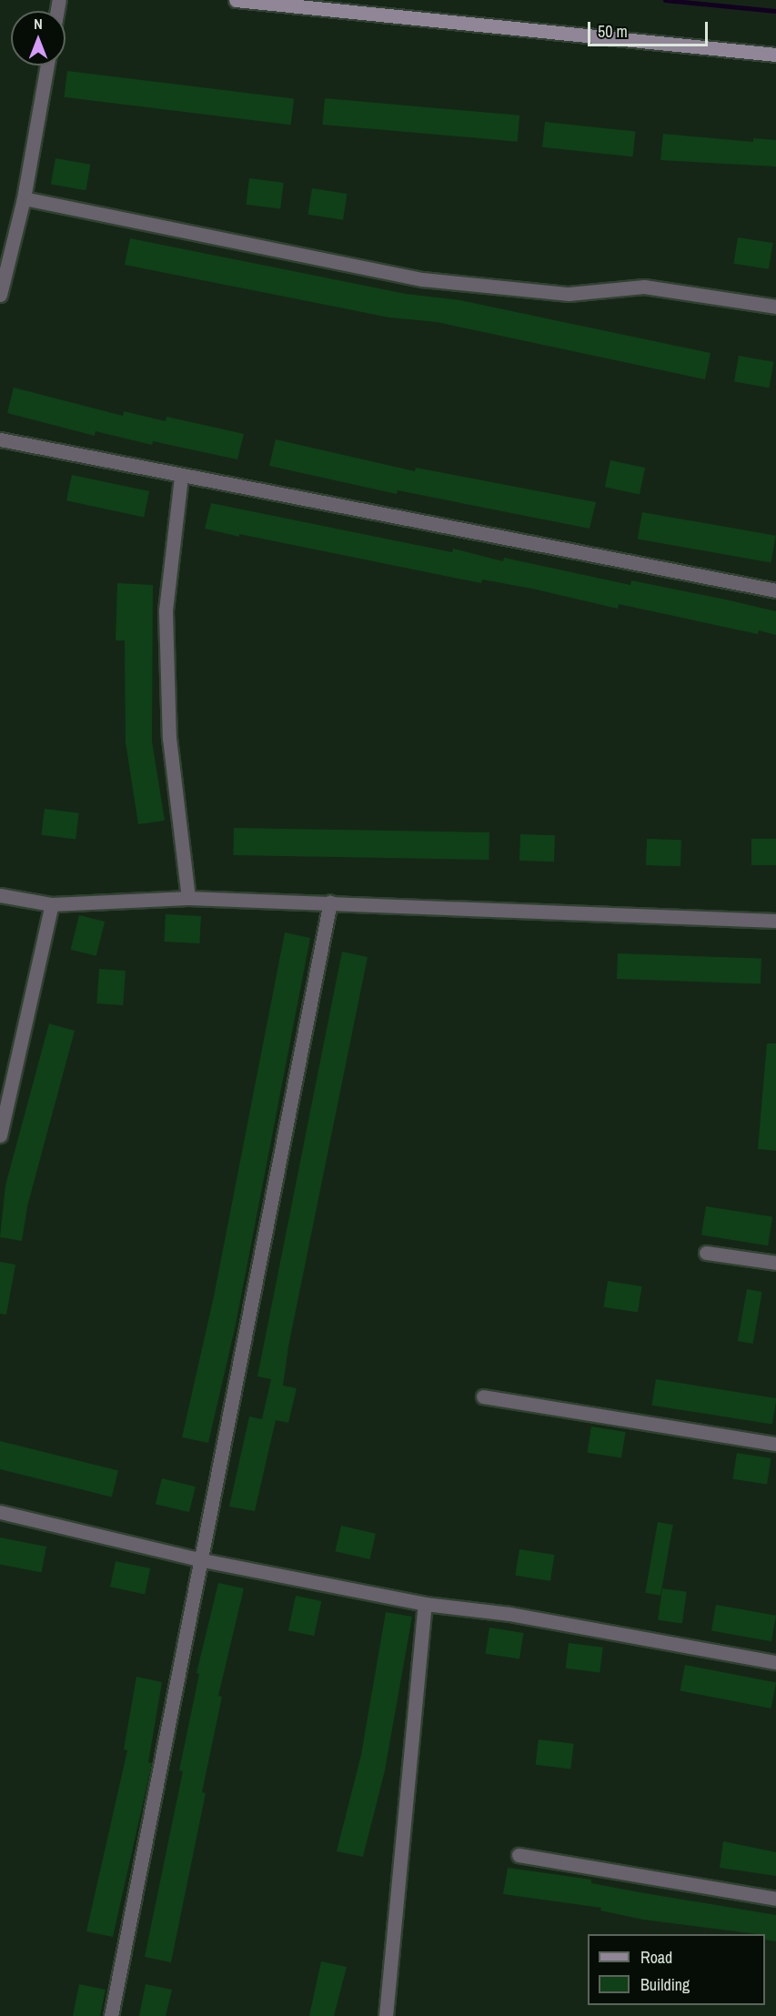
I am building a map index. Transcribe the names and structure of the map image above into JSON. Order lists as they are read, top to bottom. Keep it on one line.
{"legend":["Road","Building"],"scale_bar":"50 m","north":"top"}
